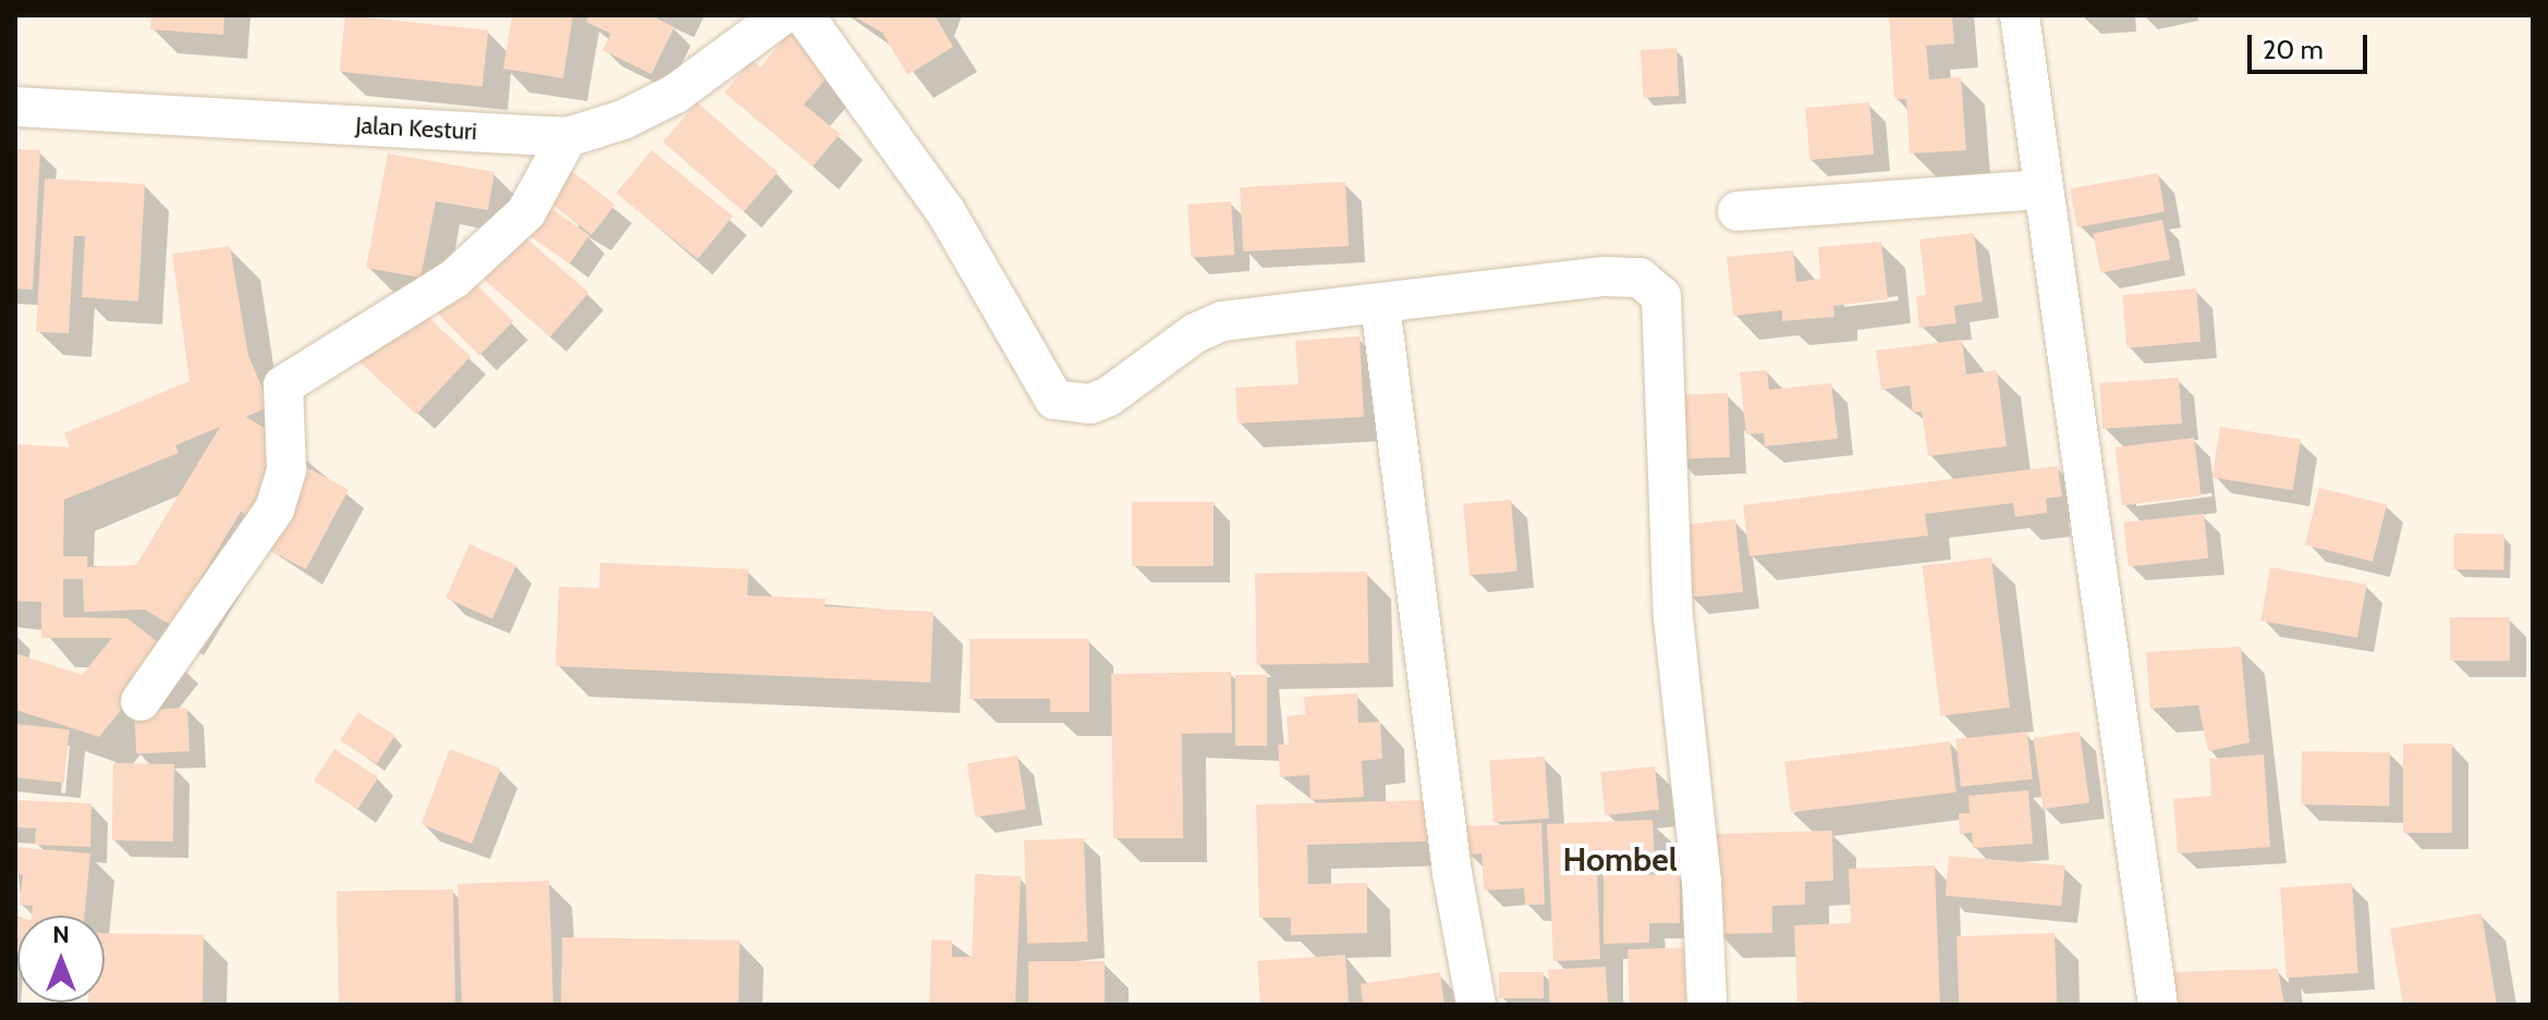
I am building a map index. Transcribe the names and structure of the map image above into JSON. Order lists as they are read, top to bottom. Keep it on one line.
{"streets":{"street":["Jalan Kesturi"]},"districts":["Hombel"],"scale_bar":"20 m","north":"top"}
